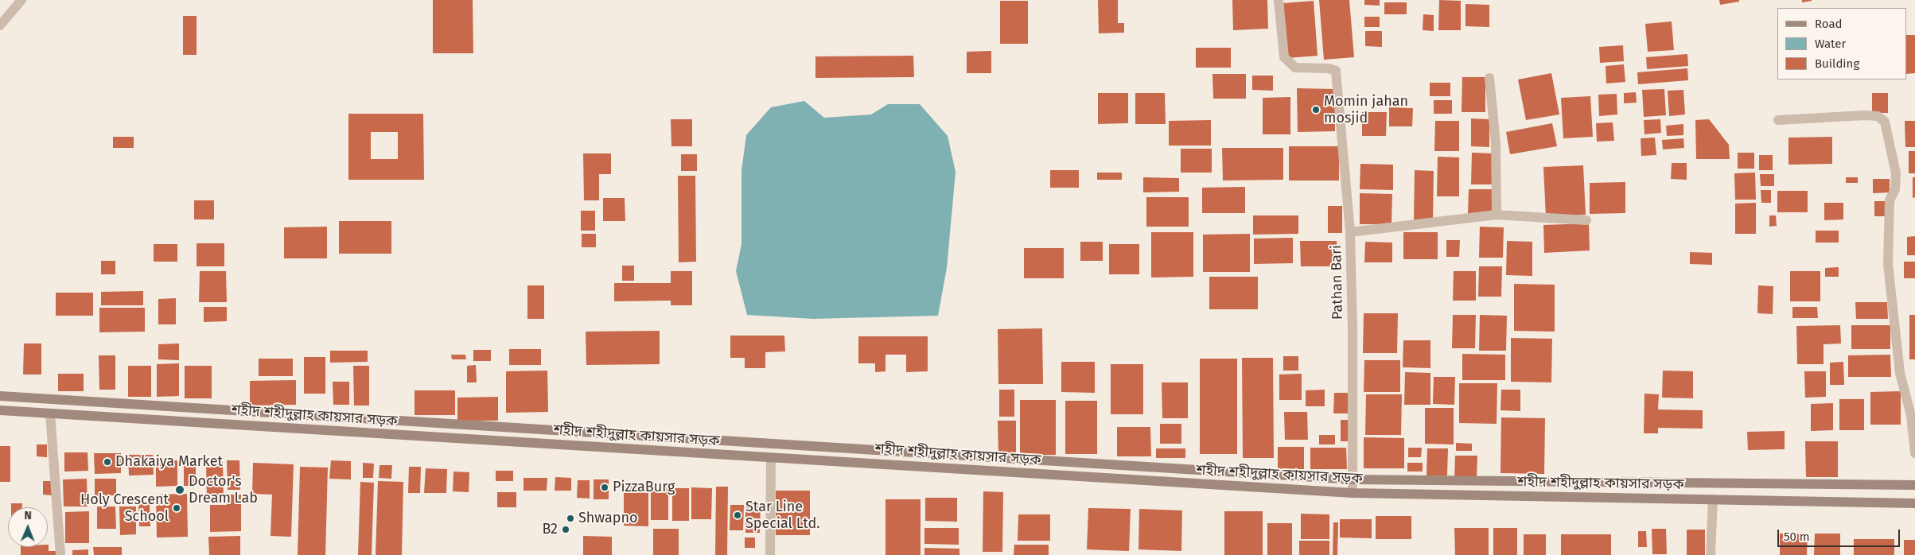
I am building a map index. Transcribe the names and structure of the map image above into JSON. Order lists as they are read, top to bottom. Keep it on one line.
{"streets":{"main road":["শহীদ শহীদুল্লাহ কায়সার সড়ক"],"street":["Pathan Bari"]},"crossings":[["Pathan Bari","শহীদ শহীদুল্লাহ কায়সার সড়ক"]],"places":["Momin jahan mosjid","Dhakaiya Market","PizzaBurg","Doctor's Dream Lab","Holy Crescent School","Star Line Special Ltd.","Shwapno","B2"],"legend":["Road","Water","Building"],"scale_bar":"50 m","north":"top"}
